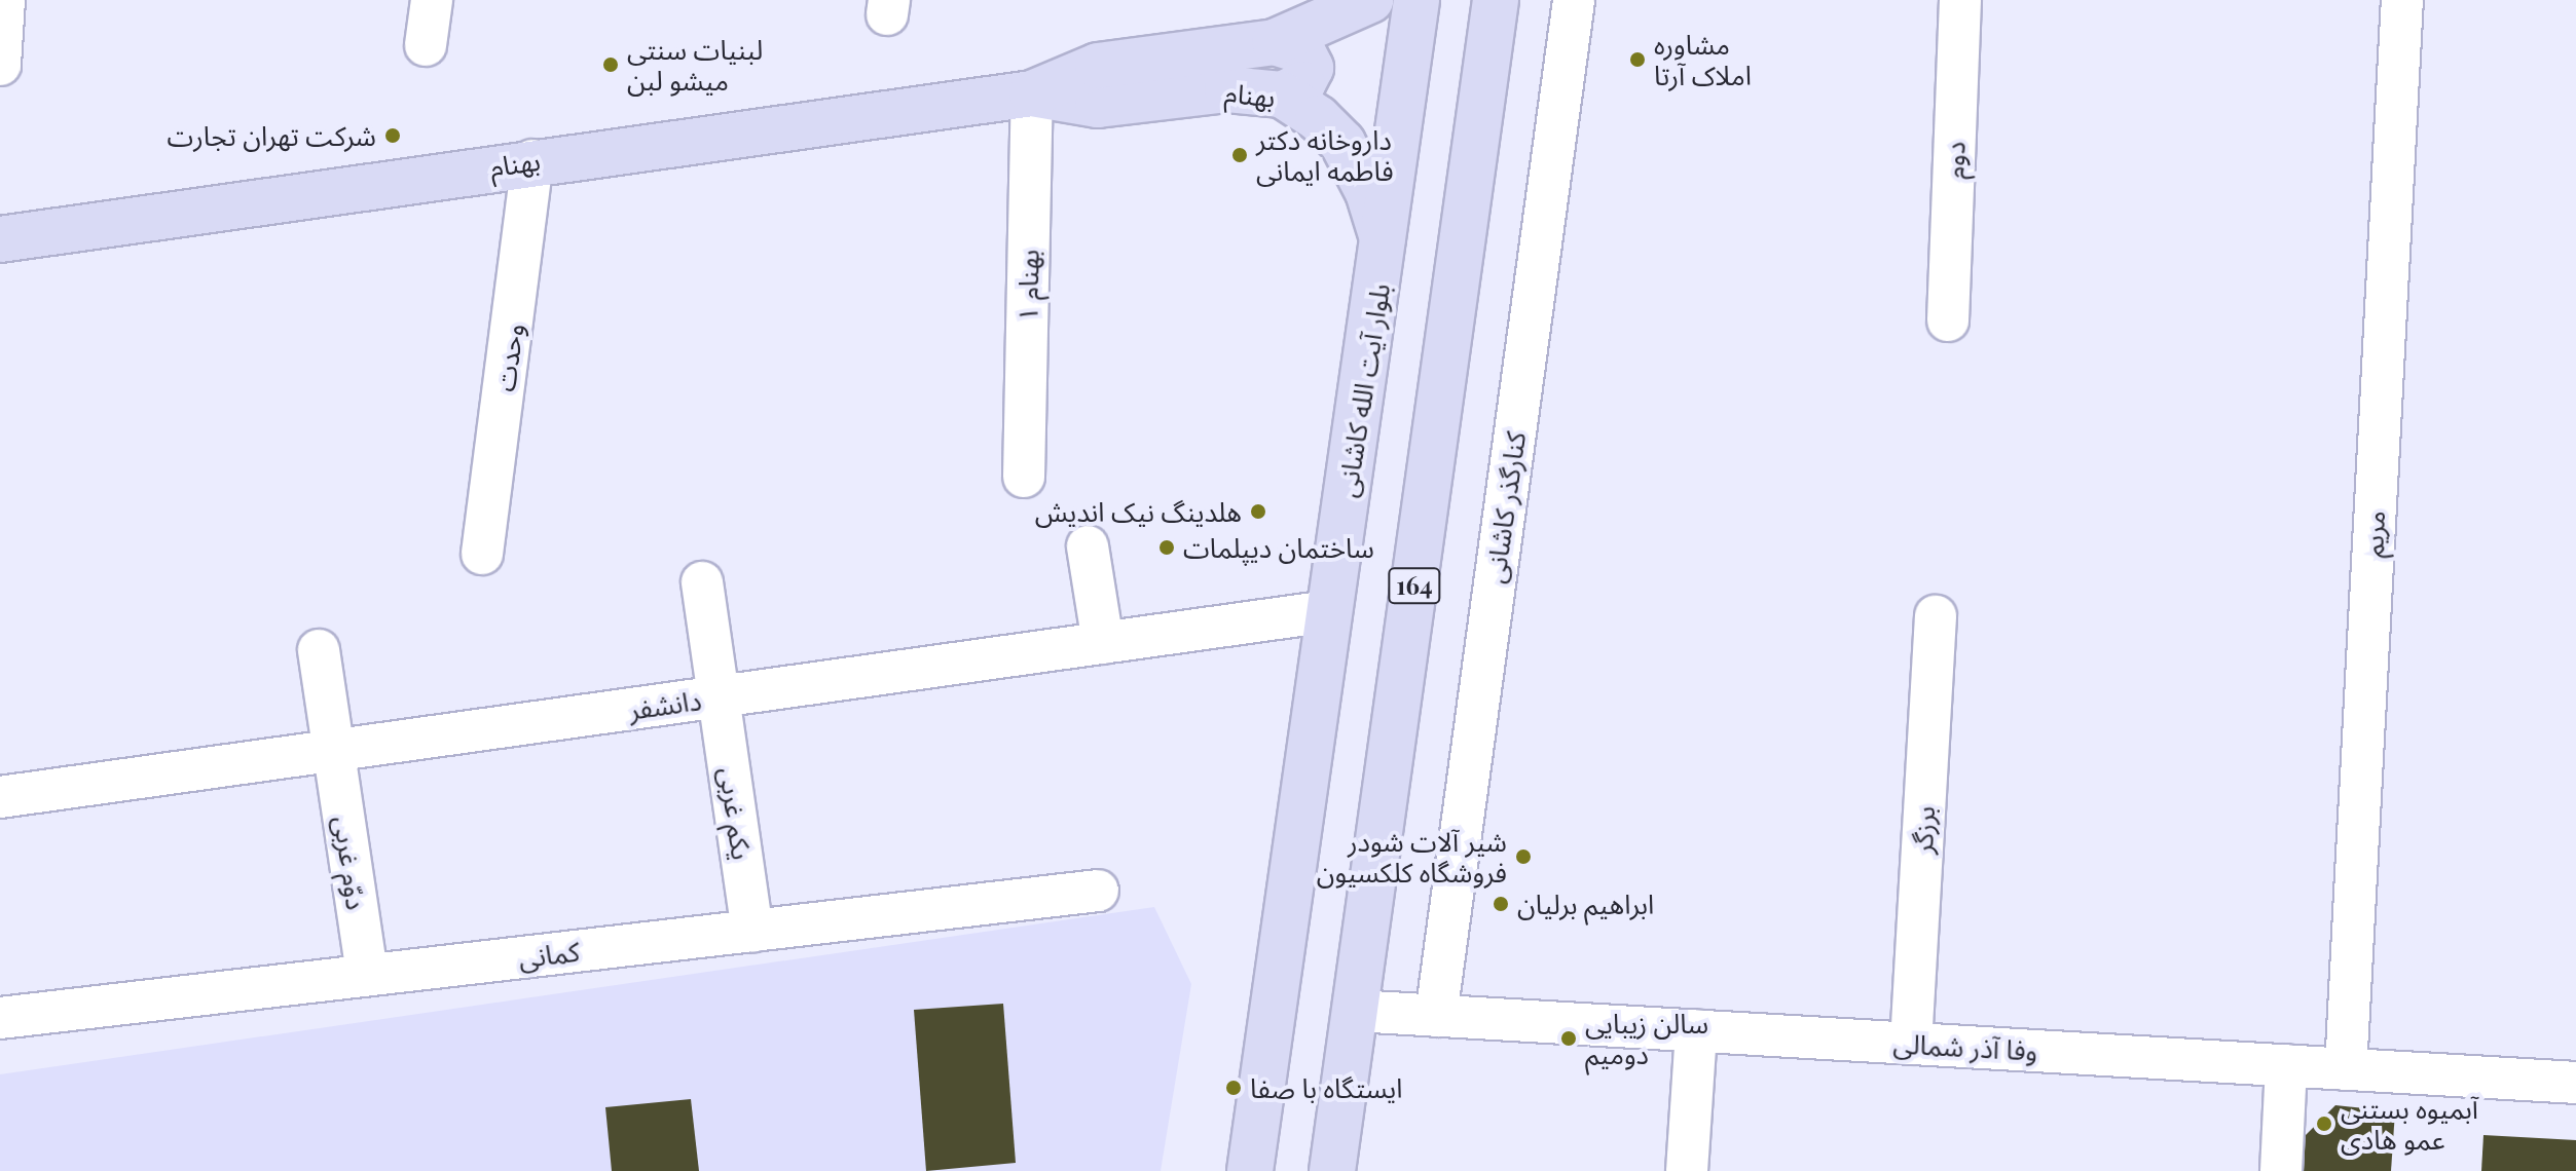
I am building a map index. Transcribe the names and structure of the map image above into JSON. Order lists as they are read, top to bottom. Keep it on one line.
{"streets":{"main road":["بهنام","بلوار آیت الله کاشانی","164"],"street":["دوم","بهنام ۱","وحدت","کنارگذر کاشانی","مریم","دانشفر","یکم غربی","برزگر","دوّم غربی","کمانی","وفا آذر شمالی"]},"crossings":[["بهنام","بهنام ۱"],["بهنام","وحدت"],["بهنام","بلوار آیت الله کاشانی"],["بلوار آیت الله کاشانی","دانشفر"],["کنارگذر کاشانی","وفا آذر شمالی"],["مریم","وفا آذر شمالی"],["164","وفا آذر شمالی"],["دانشفر","یکم غربی"],["دانشفر","دوّم غربی"],["یکم غربی","کمانی"],["برزگر","وفا آذر شمالی"],["دوّم غربی","کمانی"]],"places":["مشاوره املاک آرتا","لبنیات سنتی میشو لبن","شرکت تهران تجارت","داروخانه دکتر فاطمه ایمانی","هلدینگ نیک اندیش","ساختمان دیپلمات","شیر آلات شودر فروشگاه کلکسیون","ابراهیم برلیان","سالن زیبایی دومیم","ایستگاه با صفا","آبمیوه بستنی عمو هادی"]}
